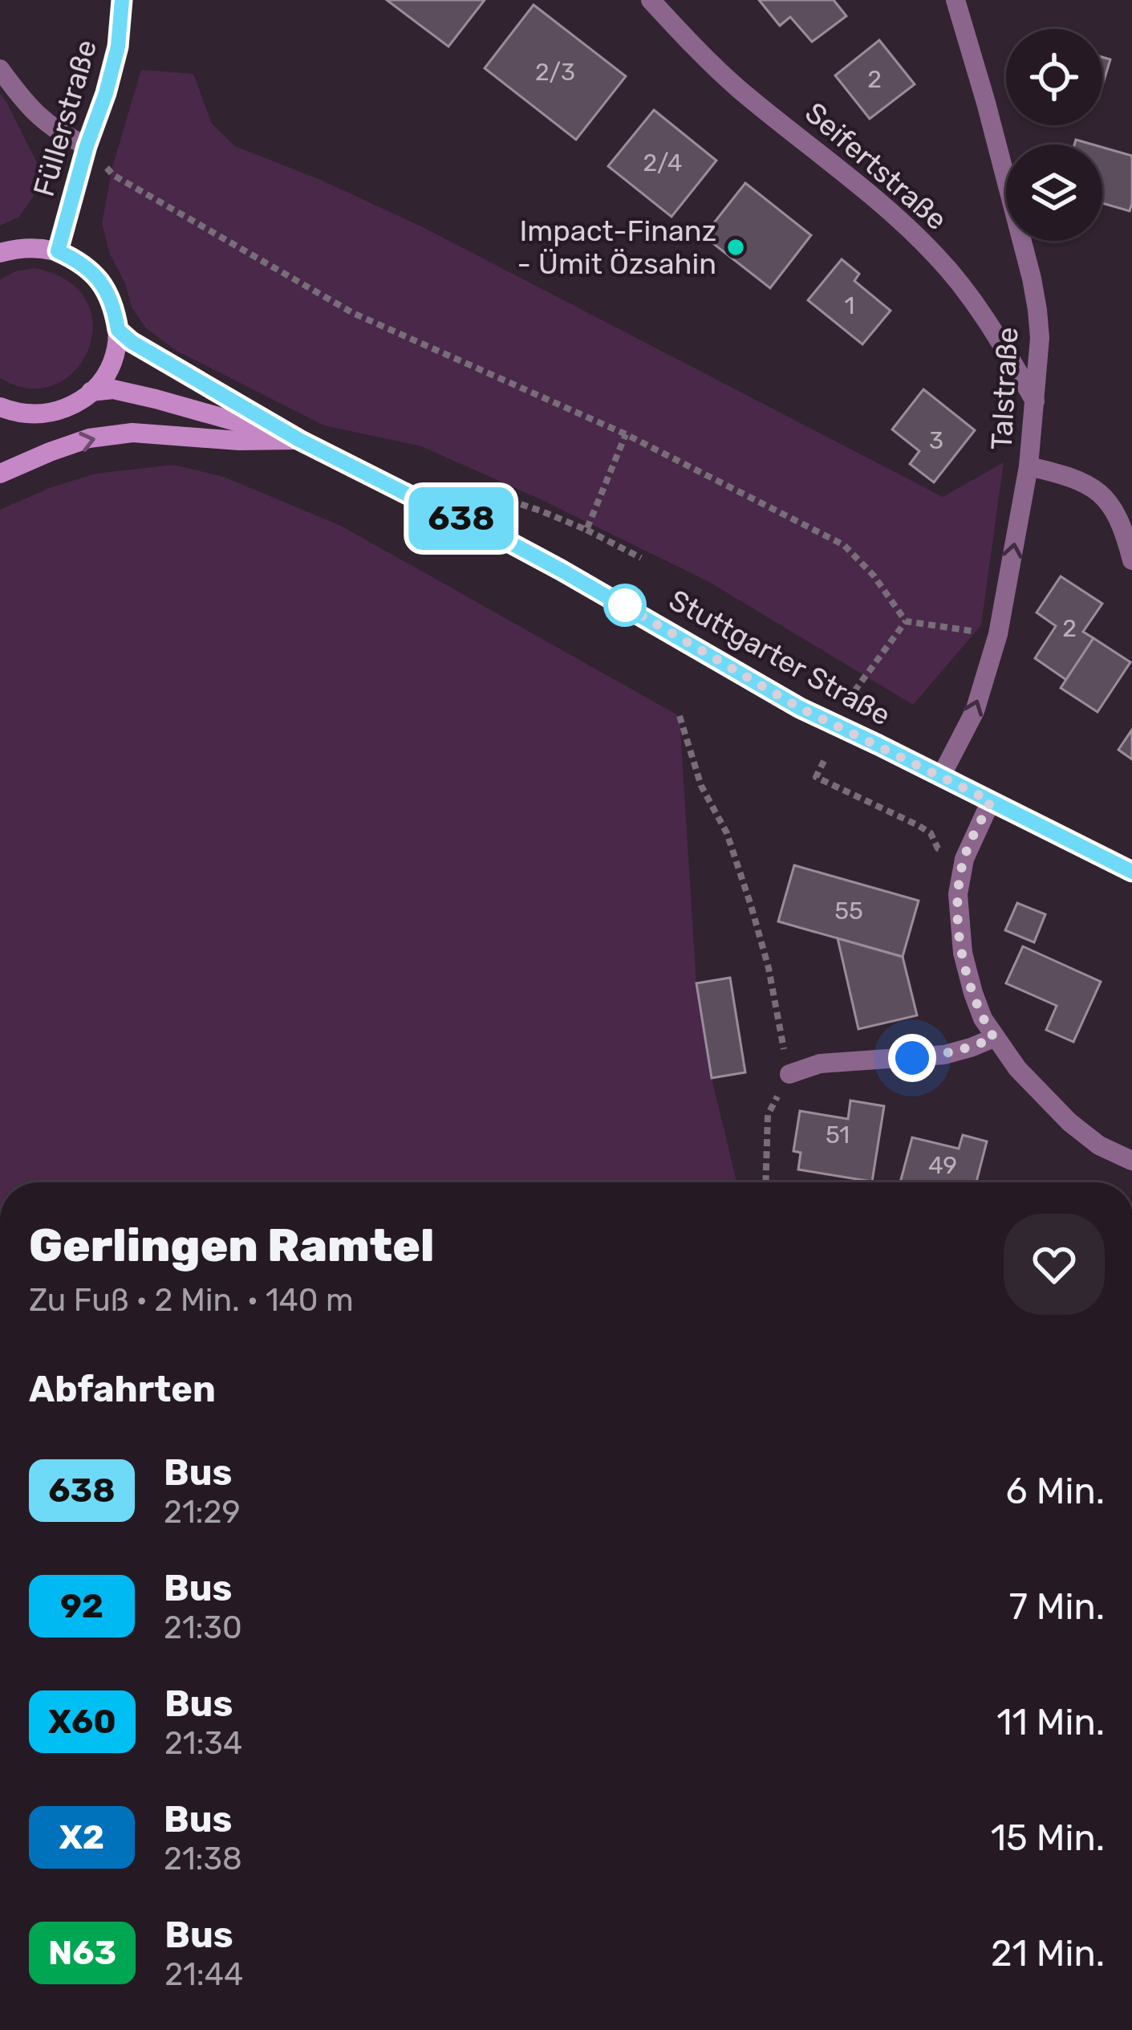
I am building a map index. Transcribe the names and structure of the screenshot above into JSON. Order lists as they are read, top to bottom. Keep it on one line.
{"streets":{"main road":["Stuttgarter Straße"],"street":["Füllerstraße","Seifertstraße","Talstraße"]},"crossings":[["Seifertstraße","Talstraße"],["Talstraße","Stuttgarter Straße"]],"one_way":["Talstraße"],"places":["Impact-Finanz - Ümit Özsahin"],"lines":["bus line 638"],"house_numbers":["2/3","2","2/4","1","3","2","55","51","49"],"page":{"on_map":"638","heading":[["Gerlingen Ramtel","Zu Fuß · 2 Min. · 140 m"],"Abfahrten"],"list":[{"mark":"638","name":"Bus","note":"21:29","value":"6 Min."},{"mark":"92","name":"Bus","note":"21:30","value":"7 Min."},{"mark":"X60","name":"Bus","note":"21:34","value":"11 Min."},{"mark":"X2","name":"Bus","note":"21:38","value":"15 Min."},{"mark":"N63","name":"Bus","note":"21:44","value":"21 Min."}]}}
